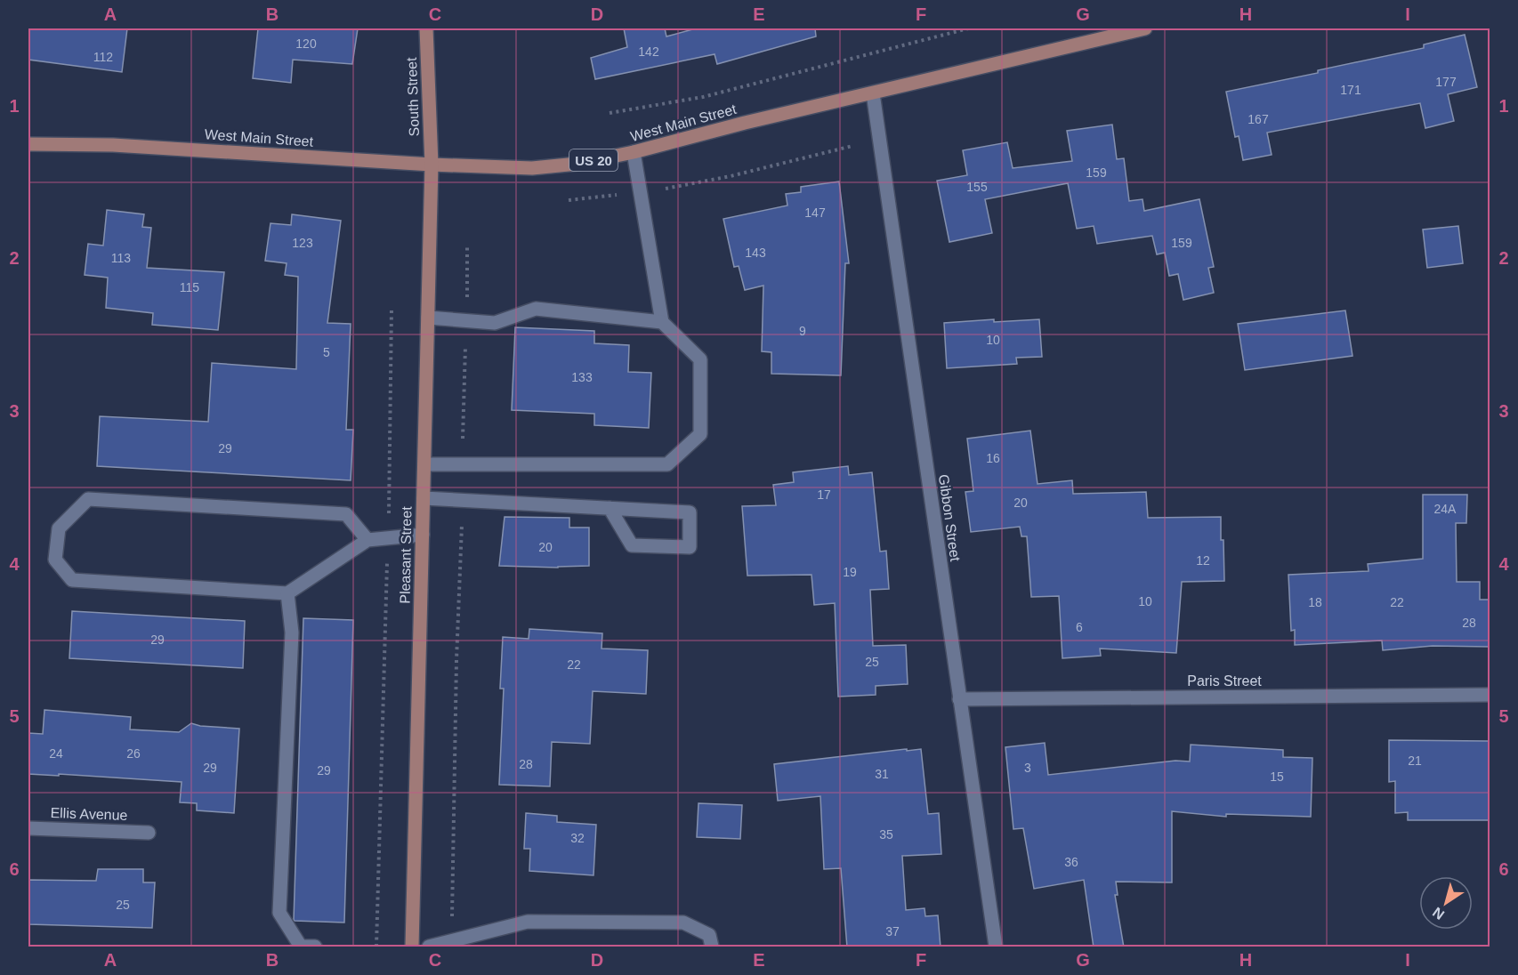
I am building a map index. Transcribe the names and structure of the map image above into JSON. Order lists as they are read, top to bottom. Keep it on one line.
{"streets":{"main road":["South Street","West Main Street","US 20","Pleasant Street"],"street":["Gibbon Street","Paris Street","Ellis Avenue"]},"crossings":[["South Street","West Main Street"],["South Street","Pleasant Street"],["West Main Street","Gibbon Street"],["West Main Street","Pleasant Street"],["Gibbon Street","Paris Street"]],"house_numbers":["120","142","112","177","171","167","159","155","147","123","159","143","113","115","9","10","5","133","29","16","17","20","24A","20","12","19","10","18","22","28","6","29","25","22","24","26","21","28","29","3","29","31","15","35","32","36","25","37"],"north":"bottom left","grid":{"columns":["A","B","C","D","E","F","G","H","I"],"rows":["1","2","3","4","5","6"]}}
